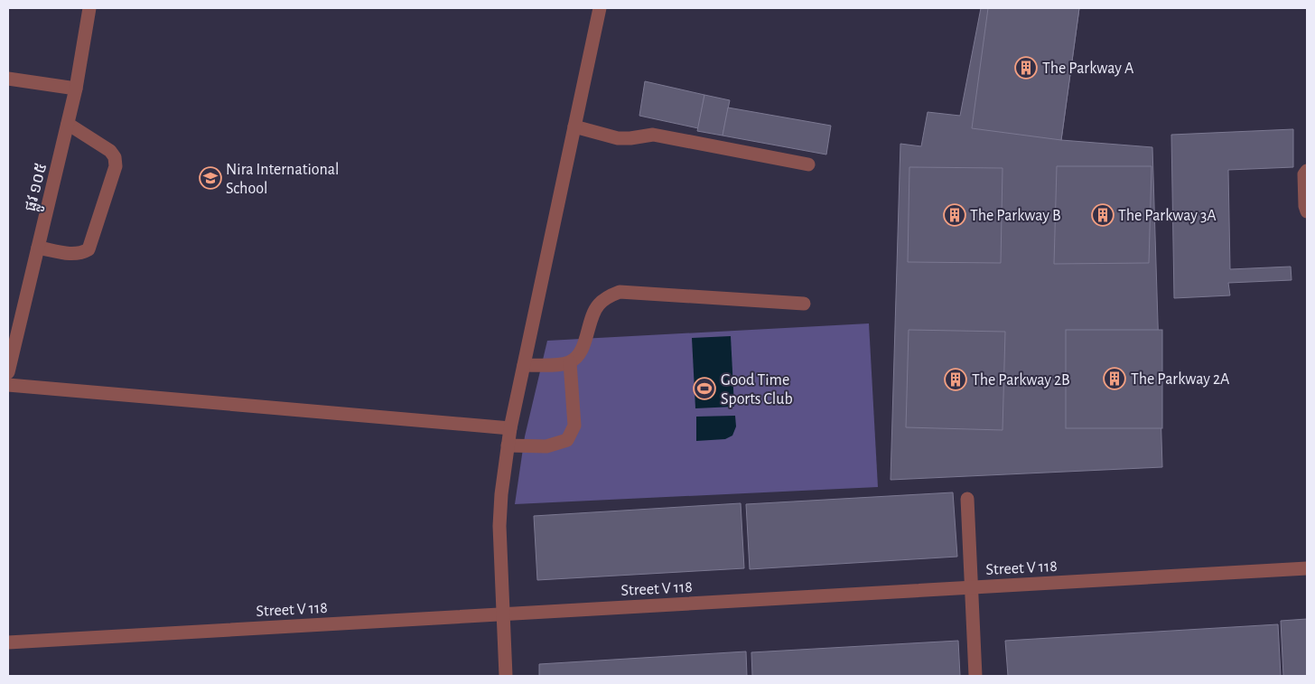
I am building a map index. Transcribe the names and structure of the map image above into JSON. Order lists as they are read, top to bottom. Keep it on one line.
{"streets":{"street":["ផ្លូវ ១០៥","Street V 118"]},"places":{"building":["The Parkway A","The Parkway B","The Parkway 3A","The Parkway 2A","The Parkway 2B"],"school or university":["Nira International School"],"sports":["Good Time Sports Club"]}}
